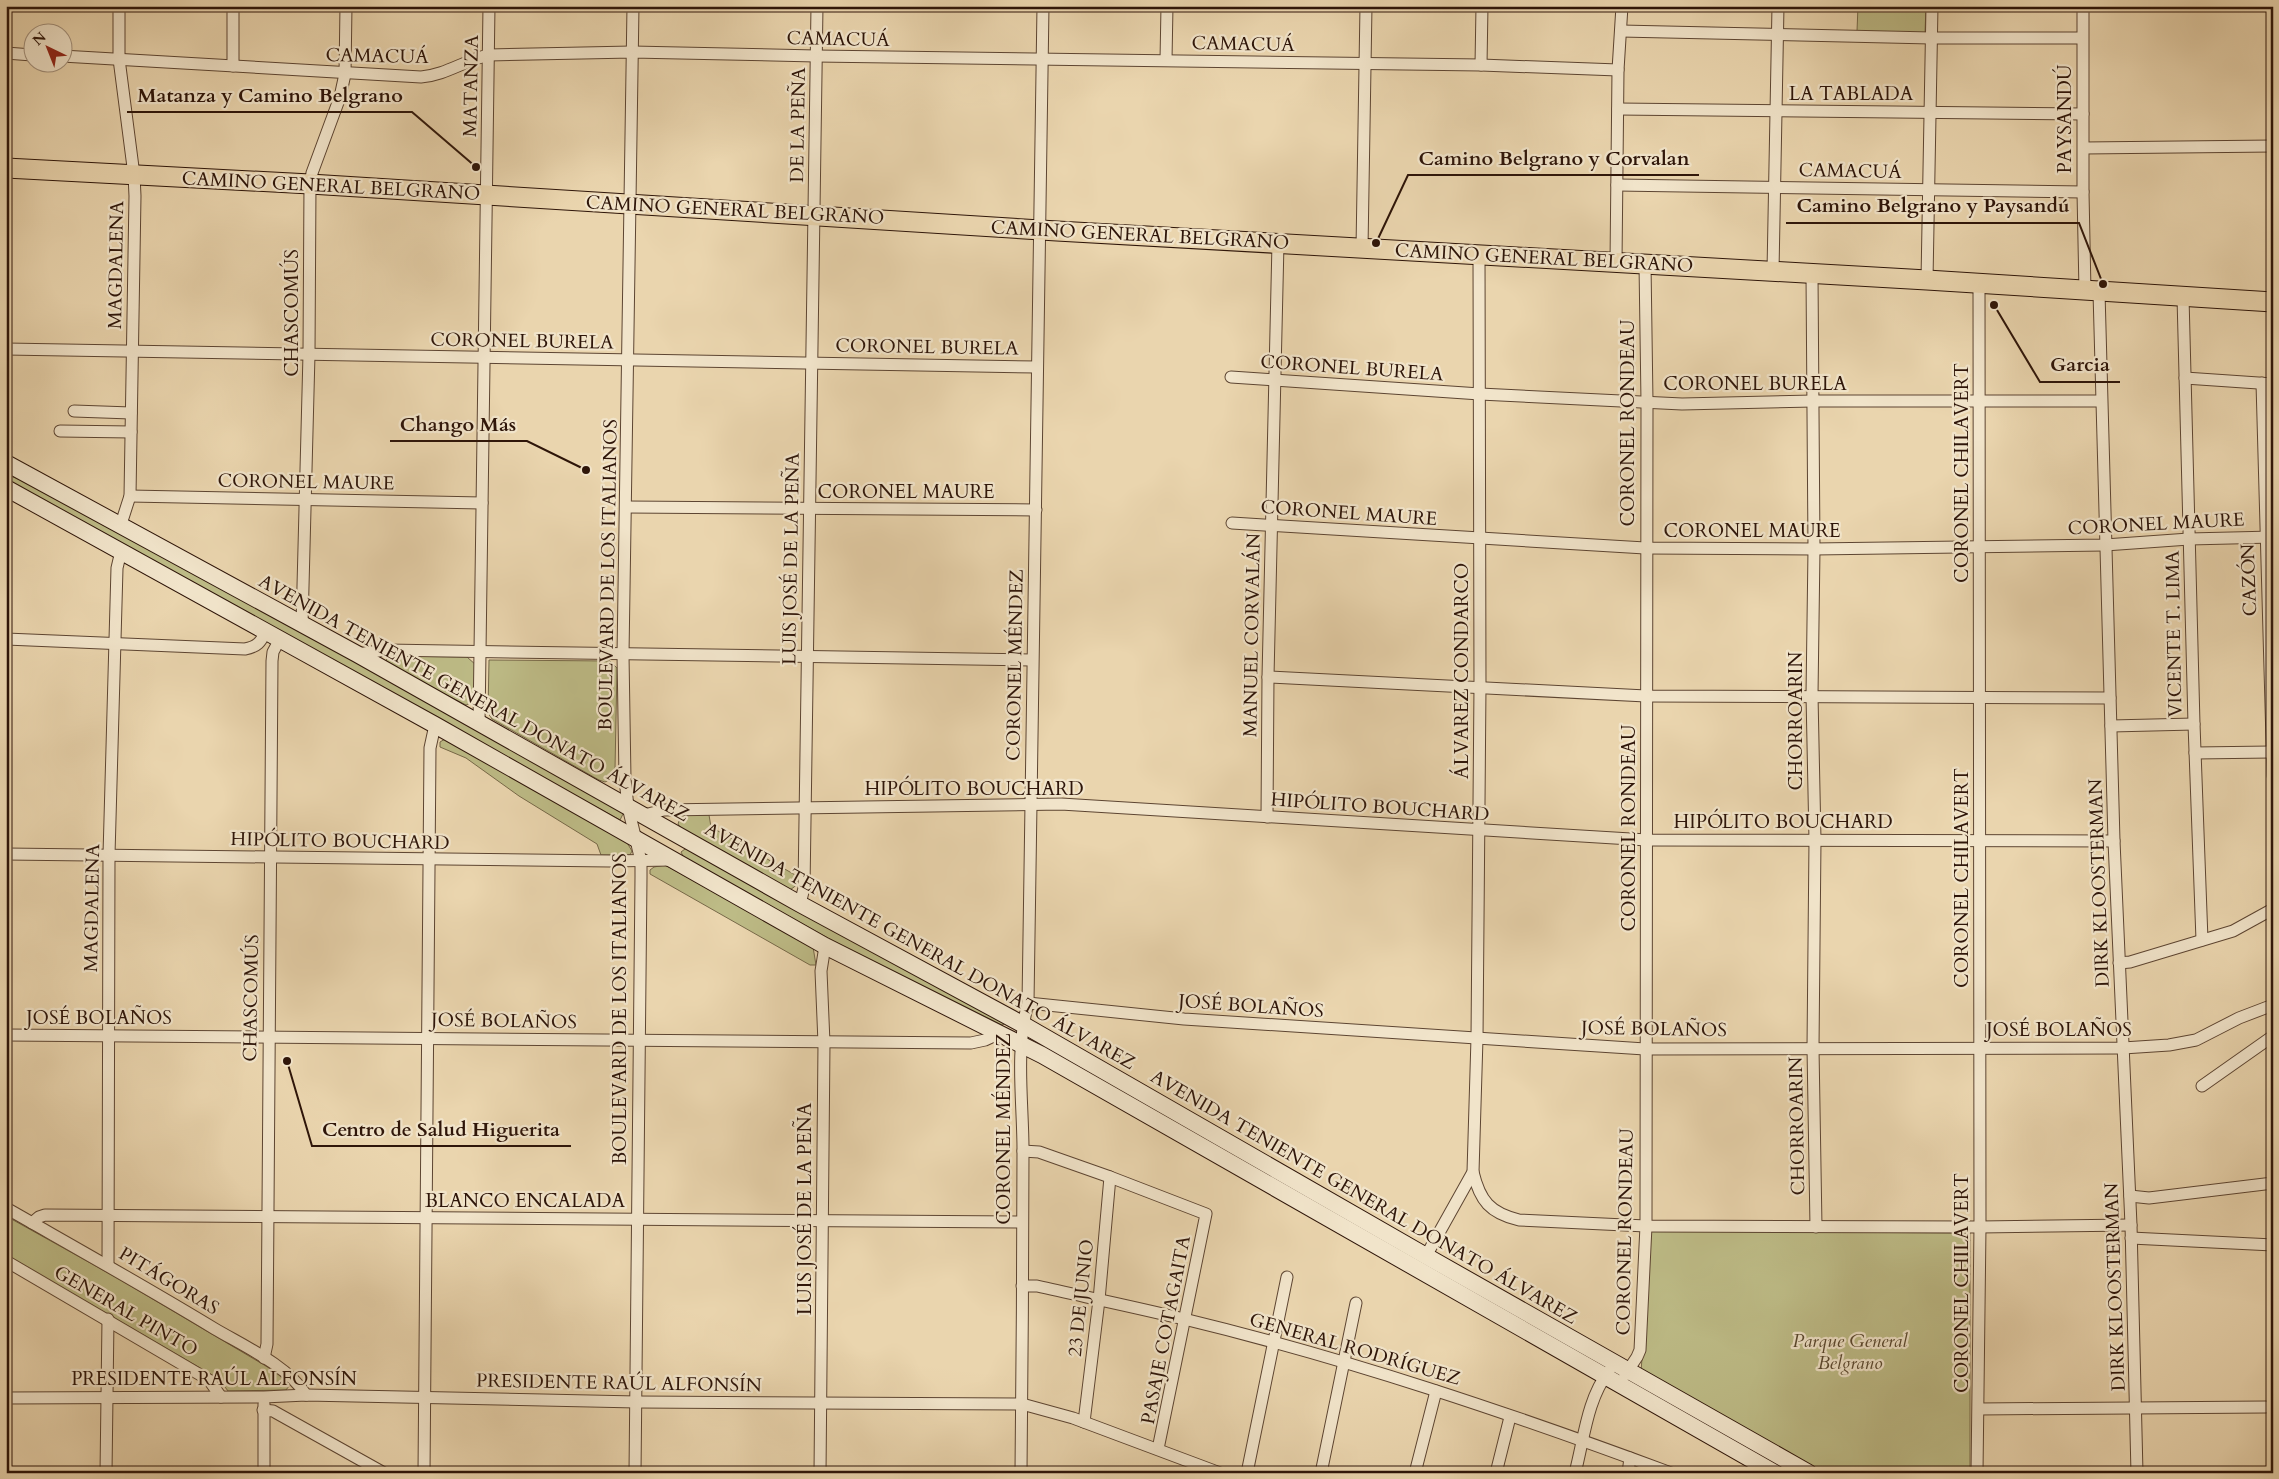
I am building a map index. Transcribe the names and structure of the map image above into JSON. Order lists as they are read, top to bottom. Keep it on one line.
{"streets":{"main road":["CAMINO GENERAL BELGRANO","AVENIDA TENIENTE GENERAL DONATO ÁLVAREZ"],"street":["CAMACUÁ","MATANZA","LA TABLADA","PAYSANDÚ","DE LA PEÑA","MAGDALENA","CHASCOMÚS","CORONEL BURELA","CORONEL RONDEAU","CORONEL CHILAVERT","CORONEL MAURE","LUIS JOSÉ DE LA PEÑA","BOULEVARD DE LOS ITALIANOS","CAZÓN","VICENTE T. LIMA","MANUEL CORVALÁN","CORONEL MÉNDEZ","ÁLVAREZ CONDARCO","CHORROARIN","HIPÓLITO BOUCHARD","DIRK KLOOSTERMAN","JOSÉ BOLAÑOS","BLANCO ENCALADA","PITÁGORAS","23 DE JUNIO","GENERAL PINTO","PASAJE COTAGAITA","GENERAL RODRÍGUEZ","PRESIDENTE RAÚL ALFONSÍN"]},"crossings":[["CAMACUÁ","MATANZA"],["CAMACUÁ","PAYSANDÚ"],["CAMACUÁ","DE LA PEÑA"],["CAMACUÁ","MAGDALENA"],["CAMACUÁ","CHASCOMÚS"],["CAMACUÁ","BOULEVARD DE LOS ITALIANOS"],["CAMACUÁ","CORONEL MÉNDEZ"],["MATANZA","CAMINO GENERAL BELGRANO"],["MATANZA","CORONEL BURELA"],["MATANZA","CORONEL MAURE"],["MATANZA","AVENIDA TENIENTE GENERAL DONATO ÁLVAREZ"],["LA TABLADA","PAYSANDÚ"],["PAYSANDÚ","CAMINO GENERAL BELGRANO"],["PAYSANDÚ","DIRK KLOOSTERMAN"],["DE LA PEÑA","CAMINO GENERAL BELGRANO"],["DE LA PEÑA","LUIS JOSÉ DE LA PEÑA"],["CAMINO GENERAL BELGRANO","MAGDALENA"],["CAMINO GENERAL BELGRANO","CHASCOMÚS"],["CAMINO GENERAL BELGRANO","CORONEL RONDEAU"],["CAMINO GENERAL BELGRANO","CORONEL CHILAVERT"],["CAMINO GENERAL BELGRANO","LUIS JOSÉ DE LA PEÑA"],["CAMINO GENERAL BELGRANO","BOULEVARD DE LOS ITALIANOS"],["CAMINO GENERAL BELGRANO","VICENTE T. LIMA"],["CAMINO GENERAL BELGRANO","MANUEL CORVALÁN"],["CAMINO GENERAL BELGRANO","CORONEL MÉNDEZ"],["CAMINO GENERAL BELGRANO","ÁLVAREZ CONDARCO"],["CAMINO GENERAL BELGRANO","CHORROARIN"],["CAMINO GENERAL BELGRANO","DIRK KLOOSTERMAN"],["MAGDALENA","CORONEL BURELA"],["MAGDALENA","CORONEL MAURE"],["MAGDALENA","AVENIDA TENIENTE GENERAL DONATO ÁLVAREZ"],["MAGDALENA","HIPÓLITO BOUCHARD"],["MAGDALENA","JOSÉ BOLAÑOS"],["MAGDALENA","BLANCO ENCALADA"],["MAGDALENA","PITÁGORAS"],["CHASCOMÚS","CORONEL BURELA"],["CHASCOMÚS","CORONEL MAURE"],["CHASCOMÚS","AVENIDA TENIENTE GENERAL DONATO ÁLVAREZ"],["CHASCOMÚS","HIPÓLITO BOUCHARD"],["CHASCOMÚS","JOSÉ BOLAÑOS"],["CHASCOMÚS","BLANCO ENCALADA"],["CHASCOMÚS","PITÁGORAS"],["CORONEL BURELA","CORONEL RONDEAU"],["CORONEL BURELA","CORONEL CHILAVERT"],["CORONEL BURELA","LUIS JOSÉ DE LA PEÑA"],["CORONEL BURELA","BOULEVARD DE LOS ITALIANOS"],["CORONEL BURELA","MANUEL CORVALÁN"],["CORONEL BURELA","CORONEL MÉNDEZ"],["CORONEL BURELA","ÁLVAREZ CONDARCO"],["CORONEL BURELA","CHORROARIN"],["CORONEL BURELA","DIRK KLOOSTERMAN"],["CORONEL RONDEAU","CORONEL MAURE"],["CORONEL RONDEAU","AVENIDA TENIENTE GENERAL DONATO ÁLVAREZ"],["CORONEL RONDEAU","HIPÓLITO BOUCHARD"],["CORONEL RONDEAU","JOSÉ BOLAÑOS"],["CORONEL RONDEAU","GENERAL RODRÍGUEZ"],["CORONEL CHILAVERT","CORONEL MAURE"],["CORONEL CHILAVERT","HIPÓLITO BOUCHARD"],["CORONEL CHILAVERT","JOSÉ BOLAÑOS"],["CORONEL MAURE","LUIS JOSÉ DE LA PEÑA"],["CORONEL MAURE","BOULEVARD DE LOS ITALIANOS"],["CORONEL MAURE","CAZÓN"],["CORONEL MAURE","VICENTE T. LIMA"],["CORONEL MAURE","MANUEL CORVALÁN"],["CORONEL MAURE","CORONEL MÉNDEZ"],["CORONEL MAURE","ÁLVAREZ CONDARCO"],["CORONEL MAURE","CHORROARIN"],["CORONEL MAURE","DIRK KLOOSTERMAN"],["LUIS JOSÉ DE LA PEÑA","AVENIDA TENIENTE GENERAL DONATO ÁLVAREZ"],["LUIS JOSÉ DE LA PEÑA","HIPÓLITO BOUCHARD"],["LUIS JOSÉ DE LA PEÑA","JOSÉ BOLAÑOS"],["LUIS JOSÉ DE LA PEÑA","BLANCO ENCALADA"],["LUIS JOSÉ DE LA PEÑA","PRESIDENTE RAÚL ALFONSÍN"],["BOULEVARD DE LOS ITALIANOS","AVENIDA TENIENTE GENERAL DONATO ÁLVAREZ"],["BOULEVARD DE LOS ITALIANOS","HIPÓLITO BOUCHARD"],["BOULEVARD DE LOS ITALIANOS","JOSÉ BOLAÑOS"],["BOULEVARD DE LOS ITALIANOS","BLANCO ENCALADA"],["BOULEVARD DE LOS ITALIANOS","PRESIDENTE RAÚL ALFONSÍN"],["MANUEL CORVALÁN","HIPÓLITO BOUCHARD"],["CORONEL MÉNDEZ","AVENIDA TENIENTE GENERAL DONATO ÁLVAREZ"],["CORONEL MÉNDEZ","HIPÓLITO BOUCHARD"],["CORONEL MÉNDEZ","JOSÉ BOLAÑOS"],["CORONEL MÉNDEZ","BLANCO ENCALADA"],["CORONEL MÉNDEZ","GENERAL RODRÍGUEZ"],["CORONEL MÉNDEZ","PRESIDENTE RAÚL ALFONSÍN"],["ÁLVAREZ CONDARCO","AVENIDA TENIENTE GENERAL DONATO ÁLVAREZ"],["ÁLVAREZ CONDARCO","HIPÓLITO BOUCHARD"],["ÁLVAREZ CONDARCO","JOSÉ BOLAÑOS"],["AVENIDA TENIENTE GENERAL DONATO ÁLVAREZ","HIPÓLITO BOUCHARD"],["AVENIDA TENIENTE GENERAL DONATO ÁLVAREZ","JOSÉ BOLAÑOS"],["CHORROARIN","HIPÓLITO BOUCHARD"],["CHORROARIN","JOSÉ BOLAÑOS"],["HIPÓLITO BOUCHARD","DIRK KLOOSTERMAN"],["DIRK KLOOSTERMAN","JOSÉ BOLAÑOS"],["BLANCO ENCALADA","PITÁGORAS"],["PITÁGORAS","PRESIDENTE RAÚL ALFONSÍN"],["23 DE JUNIO","PASAJE COTAGAITA"],["23 DE JUNIO","GENERAL RODRÍGUEZ"],["23 DE JUNIO","PRESIDENTE RAÚL ALFONSÍN"],["GENERAL PINTO","PRESIDENTE RAÚL ALFONSÍN"],["PASAJE COTAGAITA","GENERAL RODRÍGUEZ"],["PASAJE COTAGAITA","PRESIDENTE RAÚL ALFONSÍN"]],"parks":["Parque General Belgrano"],"places":["Matanza y Camino Belgrano","Camino Belgrano y Corvalan","Camino Belgrano y Paysandú","Garcia","Chango Más","Centro de Salud Higuerita"],"north":"top left"}
